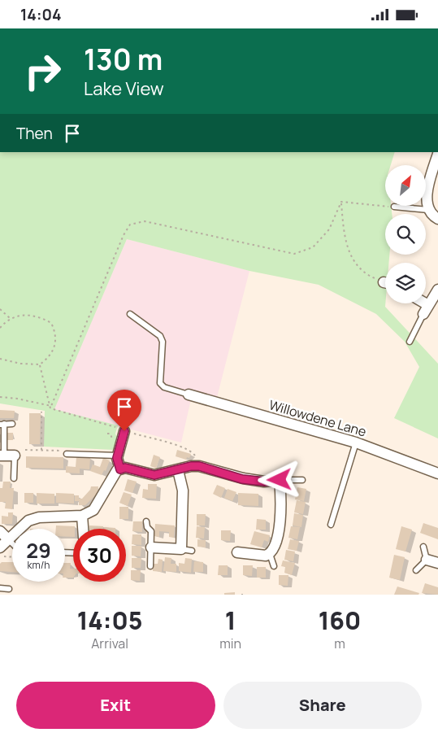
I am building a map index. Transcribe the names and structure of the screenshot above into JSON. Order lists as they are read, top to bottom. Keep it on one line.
{"streets":{"street":["Willowdene Lane"]},"north":"top right","page":{"status":"14:04","turn":["130 m","Lake View"],"then":"Then","speed":"29 km/h","limit":"30","eta":["14:05","Arrival","1","min","160","m"],"buttons":["Exit","Share"]}}
